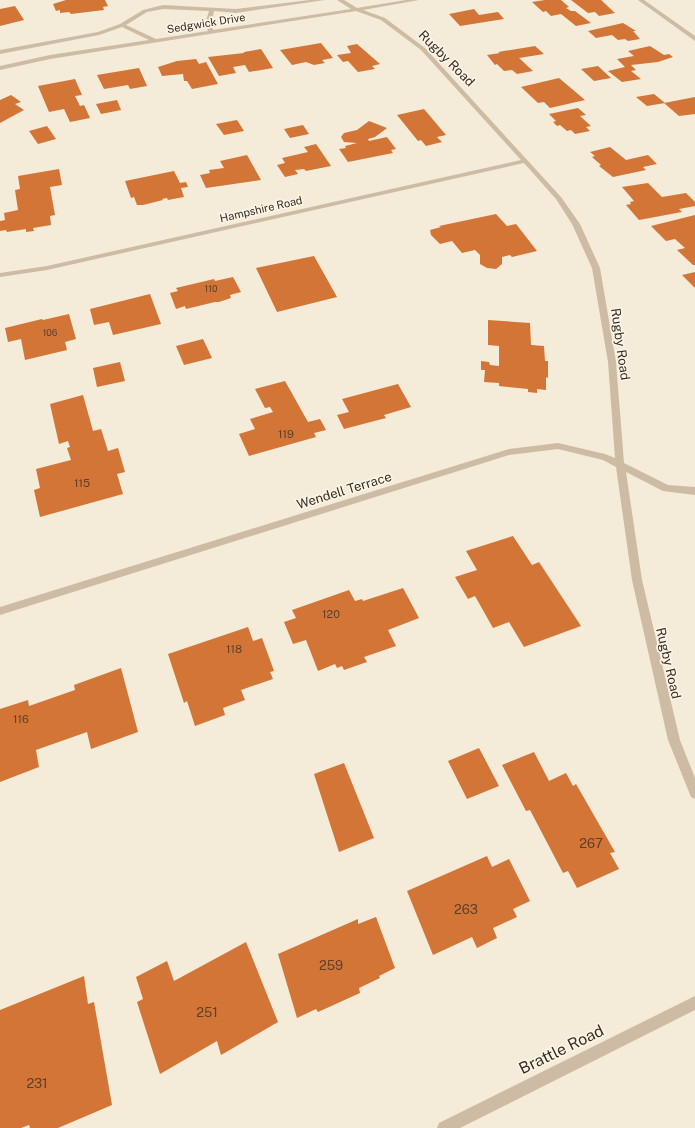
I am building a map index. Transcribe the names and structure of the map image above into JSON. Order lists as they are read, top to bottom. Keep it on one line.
{"streets":{"street":["Sedgwick Drive","Rugby Road","Hampshire Road","Wendell Terrace","Brattle Road"]},"crossings":[["Sedgwick Drive","Rugby Road"],["Rugby Road","Hampshire Road"],["Rugby Road","Wendell Terrace"]],"house_numbers":["110","106","119","115","120","118","116","267","263","259","251","231"]}
